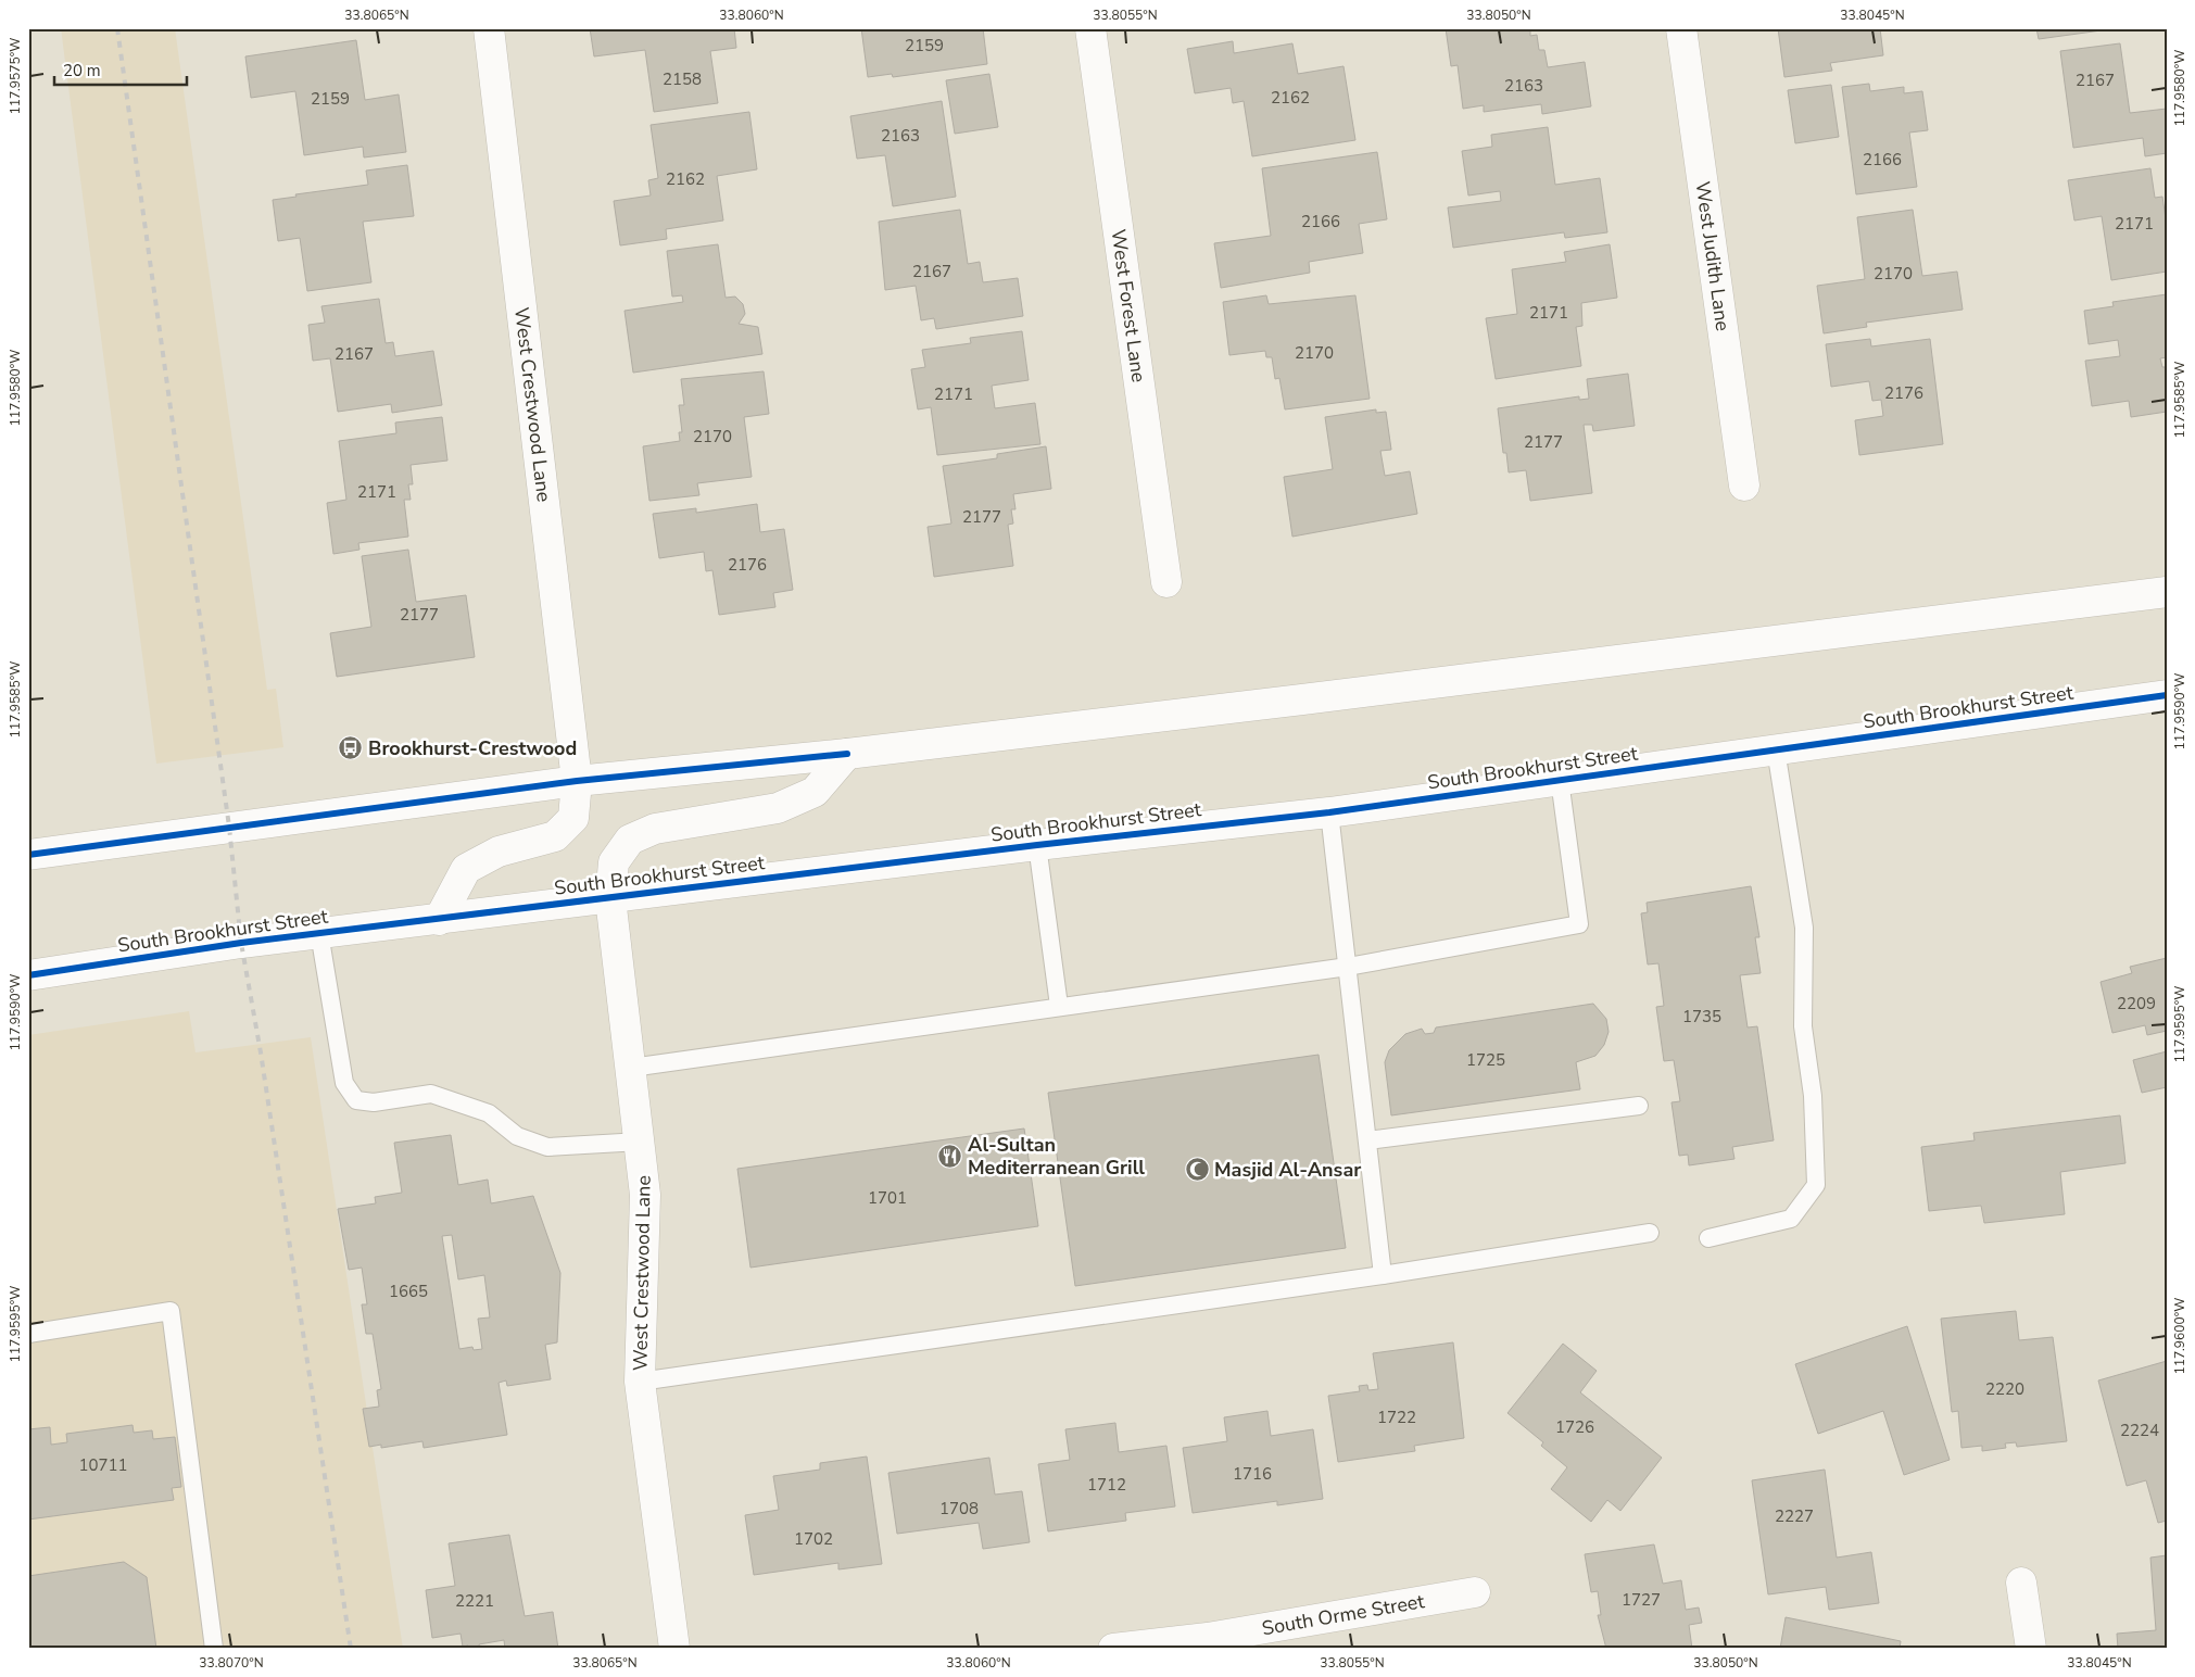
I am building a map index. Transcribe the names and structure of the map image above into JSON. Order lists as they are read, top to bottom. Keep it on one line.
{"streets":{"main road":["West Judith Lane","West Forest Lane","West Crestwood Lane","South Brookhurst Street","South Orme Street"]},"crossings":[["West Crestwood Lane","South Brookhurst Street"]],"places":{"bus stop":["Brookhurst-Crestwood"],"restaurant":["Al-Sultan Mediterranean Grill"],"mosque":["Masjid Al-Ansar"]},"house_numbers":["2159","2158","2167","2163","2162","2159","2163","2166","2162","2166","2171","2167","2170","2171","2170","2167","2176","2171","2170","2177","2171","2177","2176","2177","2209","1735","1725","1701","1665","2220","1722","1726","2224","10711","1716","1712","1708","2227","1702","1727","2221"],"scale_bar":"20 m","coordinates":["33.8065°N","33.8060°N","33.8055°N","33.8050°N","33.8045°N","117.9575°W","117.9580°W","117.9585°W","117.9590°W","117.9595°W","117.9600°W","33.8070°N"]}
